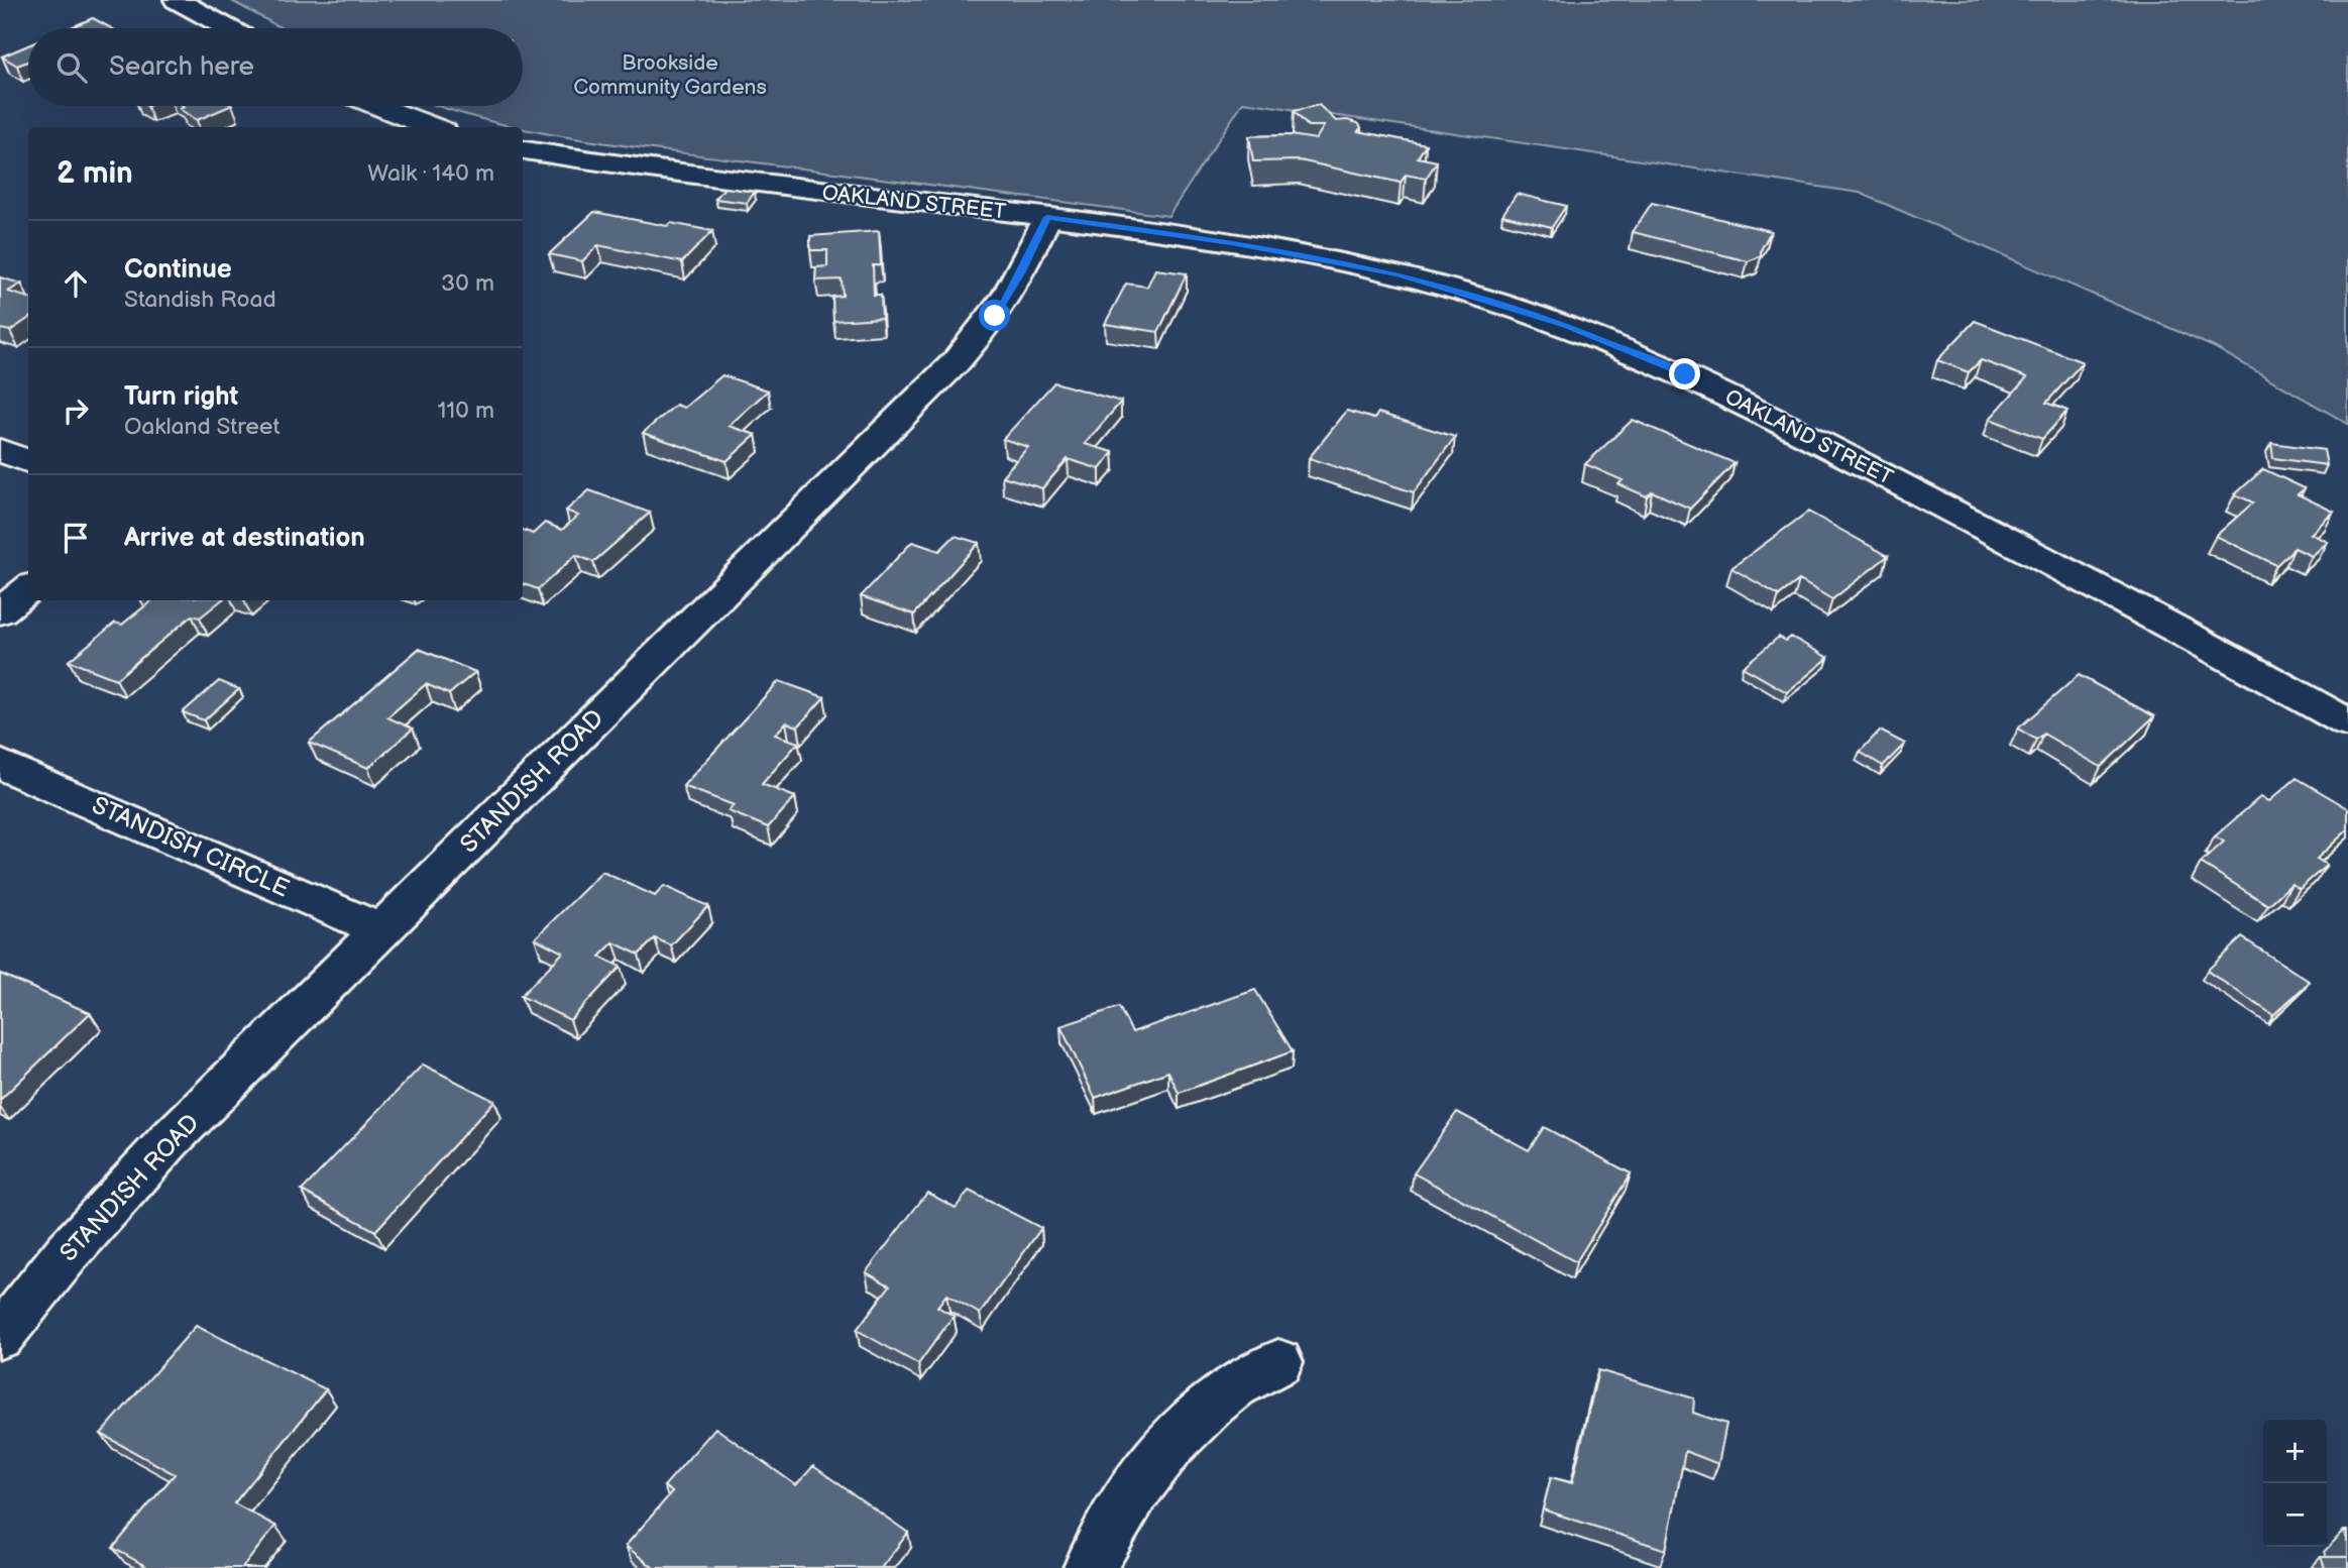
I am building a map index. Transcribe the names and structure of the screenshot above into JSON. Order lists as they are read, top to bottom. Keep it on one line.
{"streets":{"street":["OAKLAND STREET","STANDISH ROAD","STANDISH CIRCLE"]},"crossings":[["OAKLAND STREET","STANDISH ROAD"],["STANDISH ROAD","STANDISH CIRCLE"]],"parks":["Brookside Community Gardens"],"page":{"search":"Search here","heading":["2 min","Walk · 140 m"],"list":[["Continue","Standish Road","30 m"],["Turn right","Oakland Street","110 m"],"Arrive at destination"],"map_buttons":["+","−"]}}
